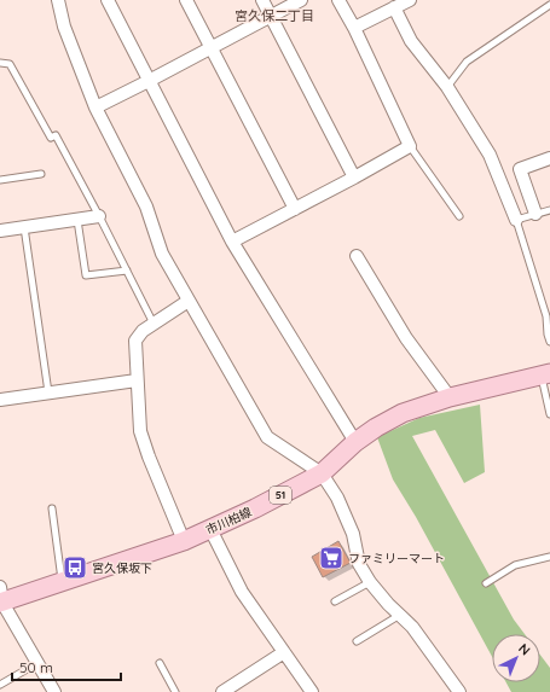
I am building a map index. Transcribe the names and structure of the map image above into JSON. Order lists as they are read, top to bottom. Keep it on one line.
{"streets":{"main road":["51","市川柏線"]},"districts":["宮久保二丁目"],"places":{"supermarket":["ファミリーマート"],"bus stop":["宮久保坂下"]},"scale_bar":"50 m","north":"top right"}
